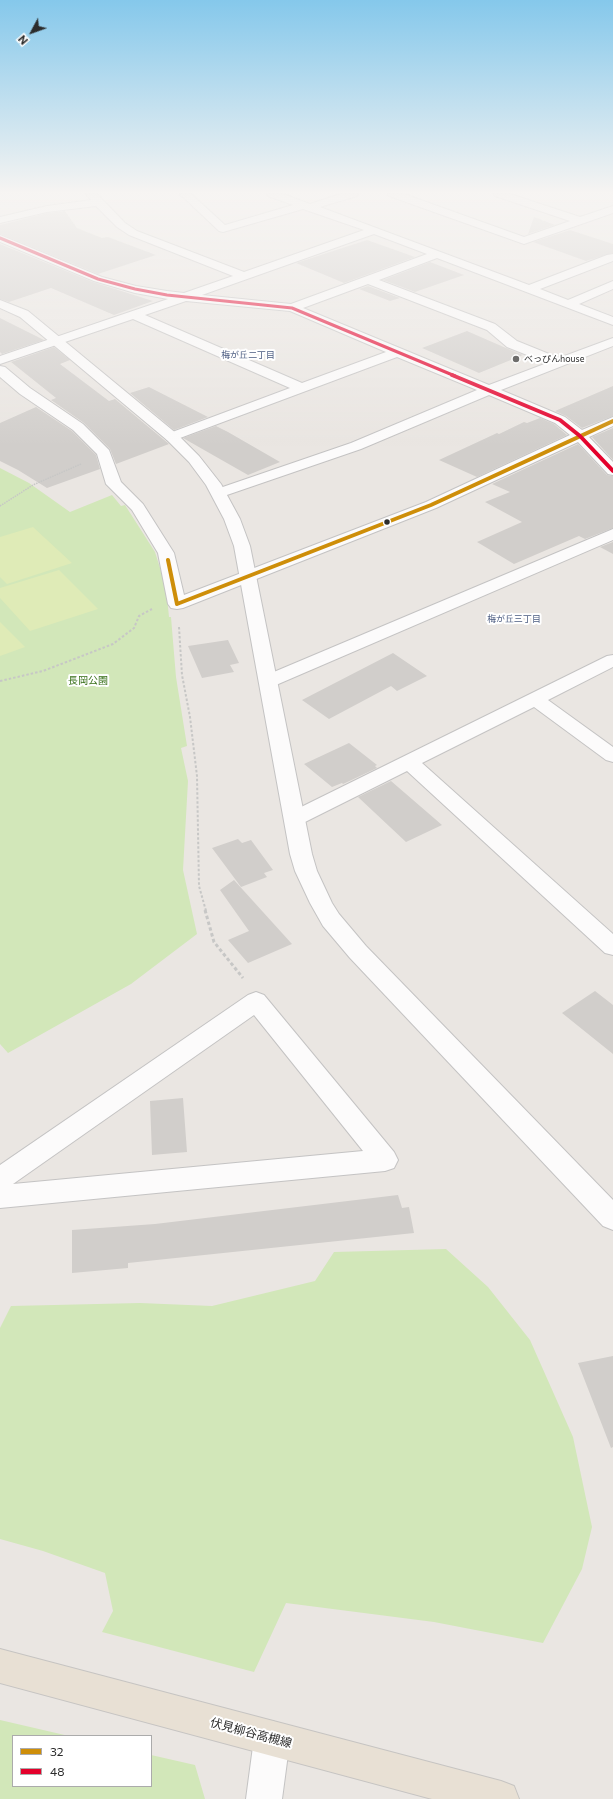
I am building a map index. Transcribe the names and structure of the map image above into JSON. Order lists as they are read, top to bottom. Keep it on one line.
{"streets":{"main road":["伏見柳谷高槻線"]},"districts":["梅が丘二丁目","梅が丘三丁目"],"parks":["長岡公園"],"places":["べっぴんhouse"],"lines":["transit line 48","transit line 32"],"legend":["32","48"],"north":"bottom left"}
